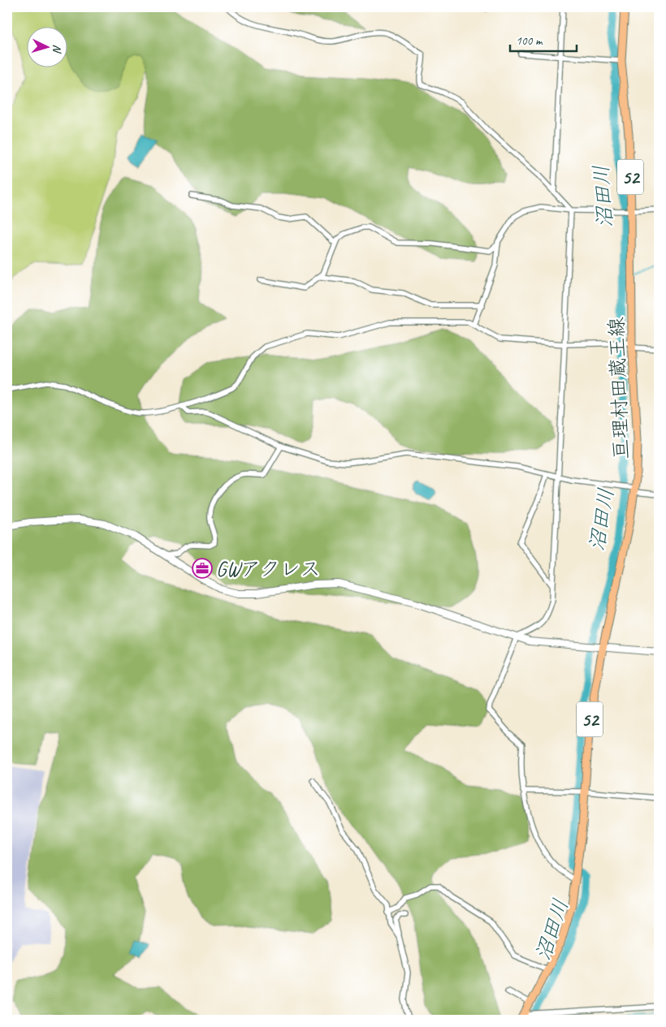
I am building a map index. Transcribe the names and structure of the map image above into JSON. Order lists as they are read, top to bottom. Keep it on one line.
{"streets":{"main road":["52","亘理村田蔵王線"]},"water":["沼田川"],"places":{"office":["GWアクレス"]},"scale_bar":"100 m","north":"right"}
